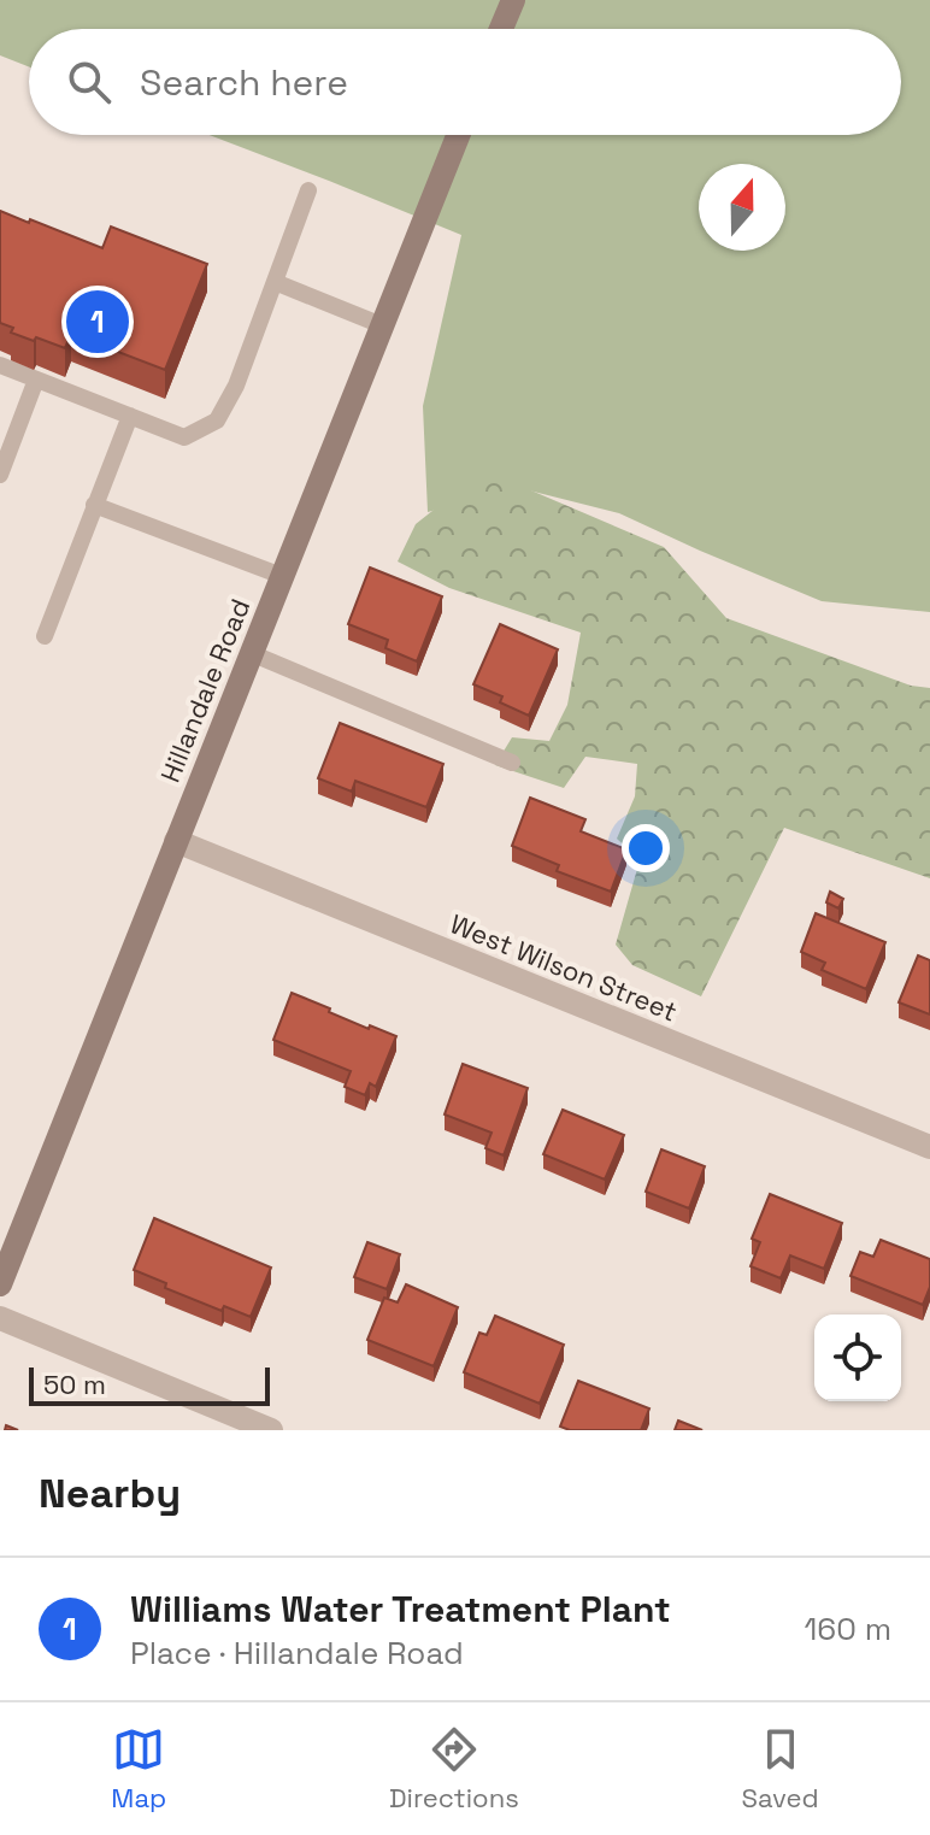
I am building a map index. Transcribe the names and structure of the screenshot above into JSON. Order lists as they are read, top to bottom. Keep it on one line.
{"streets":{"main road":["Hillandale Road"],"street":["West Wilson Street"]},"crossings":[["Hillandale Road","West Wilson Street"]],"scale_bar":"50 m","north":"top","page":{"search":"Search here","pins":"1","scale":"50 m","heading":"Nearby","list":[{"mark":"1","name":"Williams Water Treatment Plant","note":"Place · Hillandale Road","value":"160 m"}],"nav":["Map","Directions","Saved"]}}
